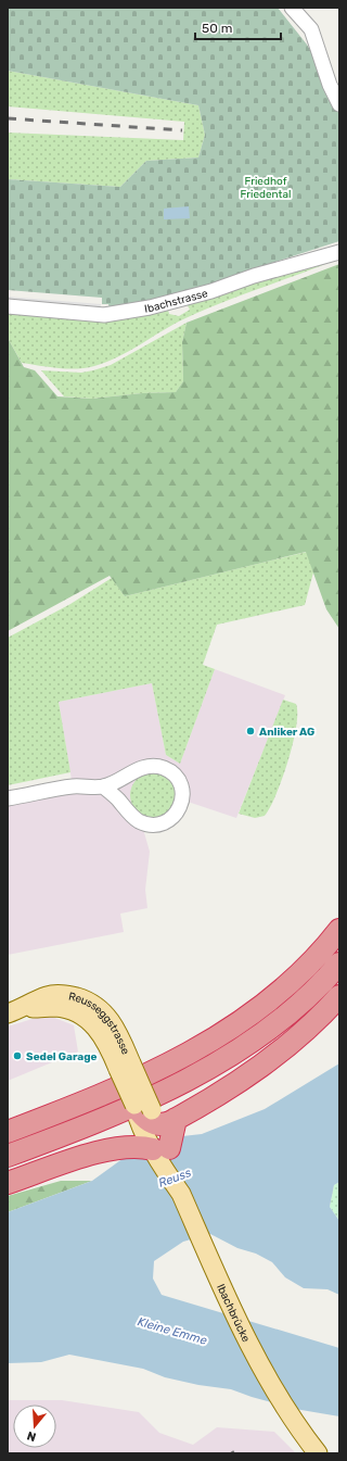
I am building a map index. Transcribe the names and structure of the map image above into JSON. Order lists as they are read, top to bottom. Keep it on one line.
{"streets":{"main road":["Reusseggstrasse","Ibachbrücke"],"street":["Ibachstrasse"]},"crossings":[["Reusseggstrasse","Ibachbrücke"]],"water":["Reuss","Kleine Emme"],"parks":["Friedhof Friedental"],"places":["Anliker AG","Sedel Garage"],"scale_bar":"50 m","north":"bottom"}
